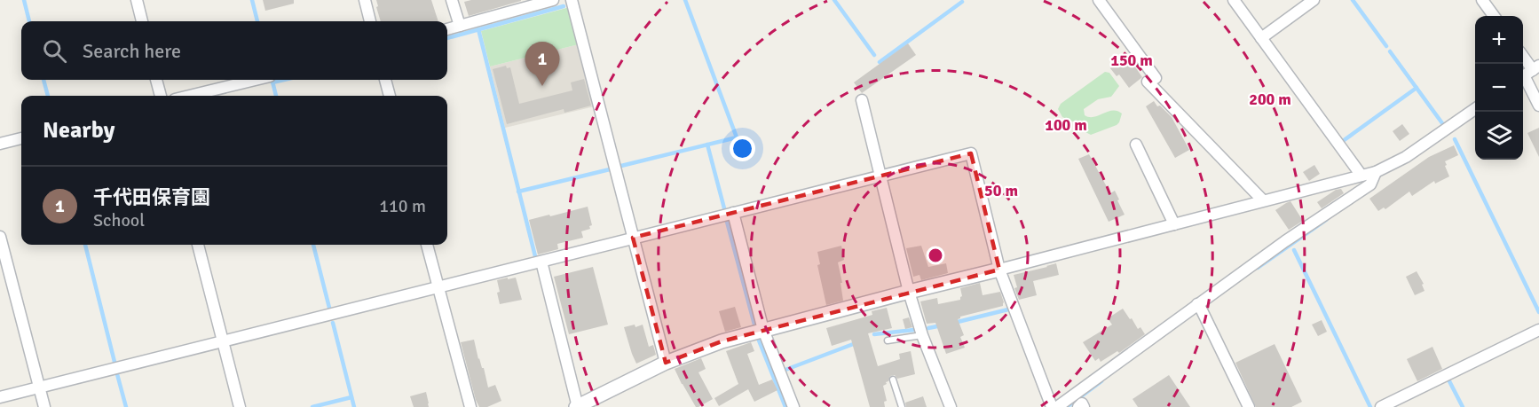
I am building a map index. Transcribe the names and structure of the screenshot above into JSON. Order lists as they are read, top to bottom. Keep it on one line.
{"page":{"map_buttons":["+","−"],"search":"Search here","pins":"1","heading":"Nearby","list":[{"mark":"1","name":"千代田保育園","note":"School","value":"110 m"}]},"rings":["150 m","200 m","100 m","50 m"]}
